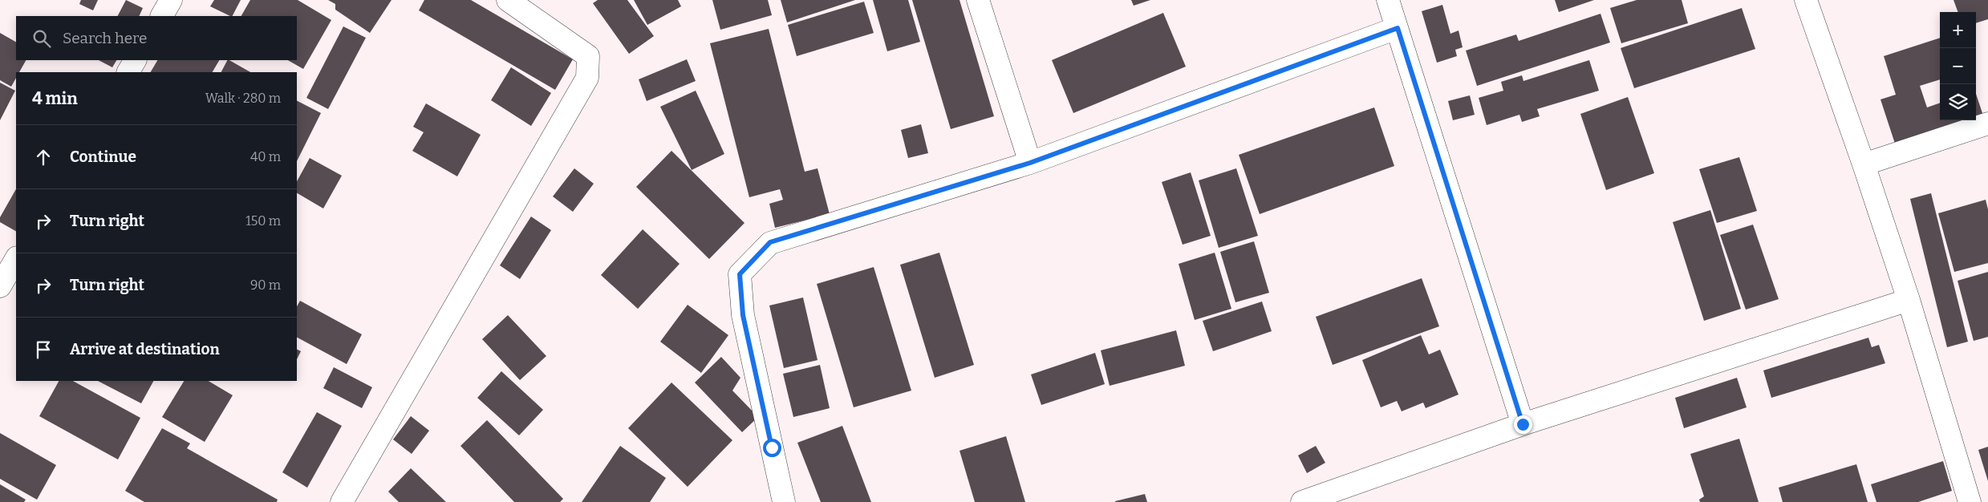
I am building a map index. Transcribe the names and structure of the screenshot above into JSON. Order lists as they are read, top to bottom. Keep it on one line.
{"page":{"map_buttons":["+","−"],"search":"Search here","heading":["4 min","Walk · 280 m"],"list":[["Continue","40 m"],["Turn right","150 m"],["Turn right","90 m"],"Arrive at destination"]}}
